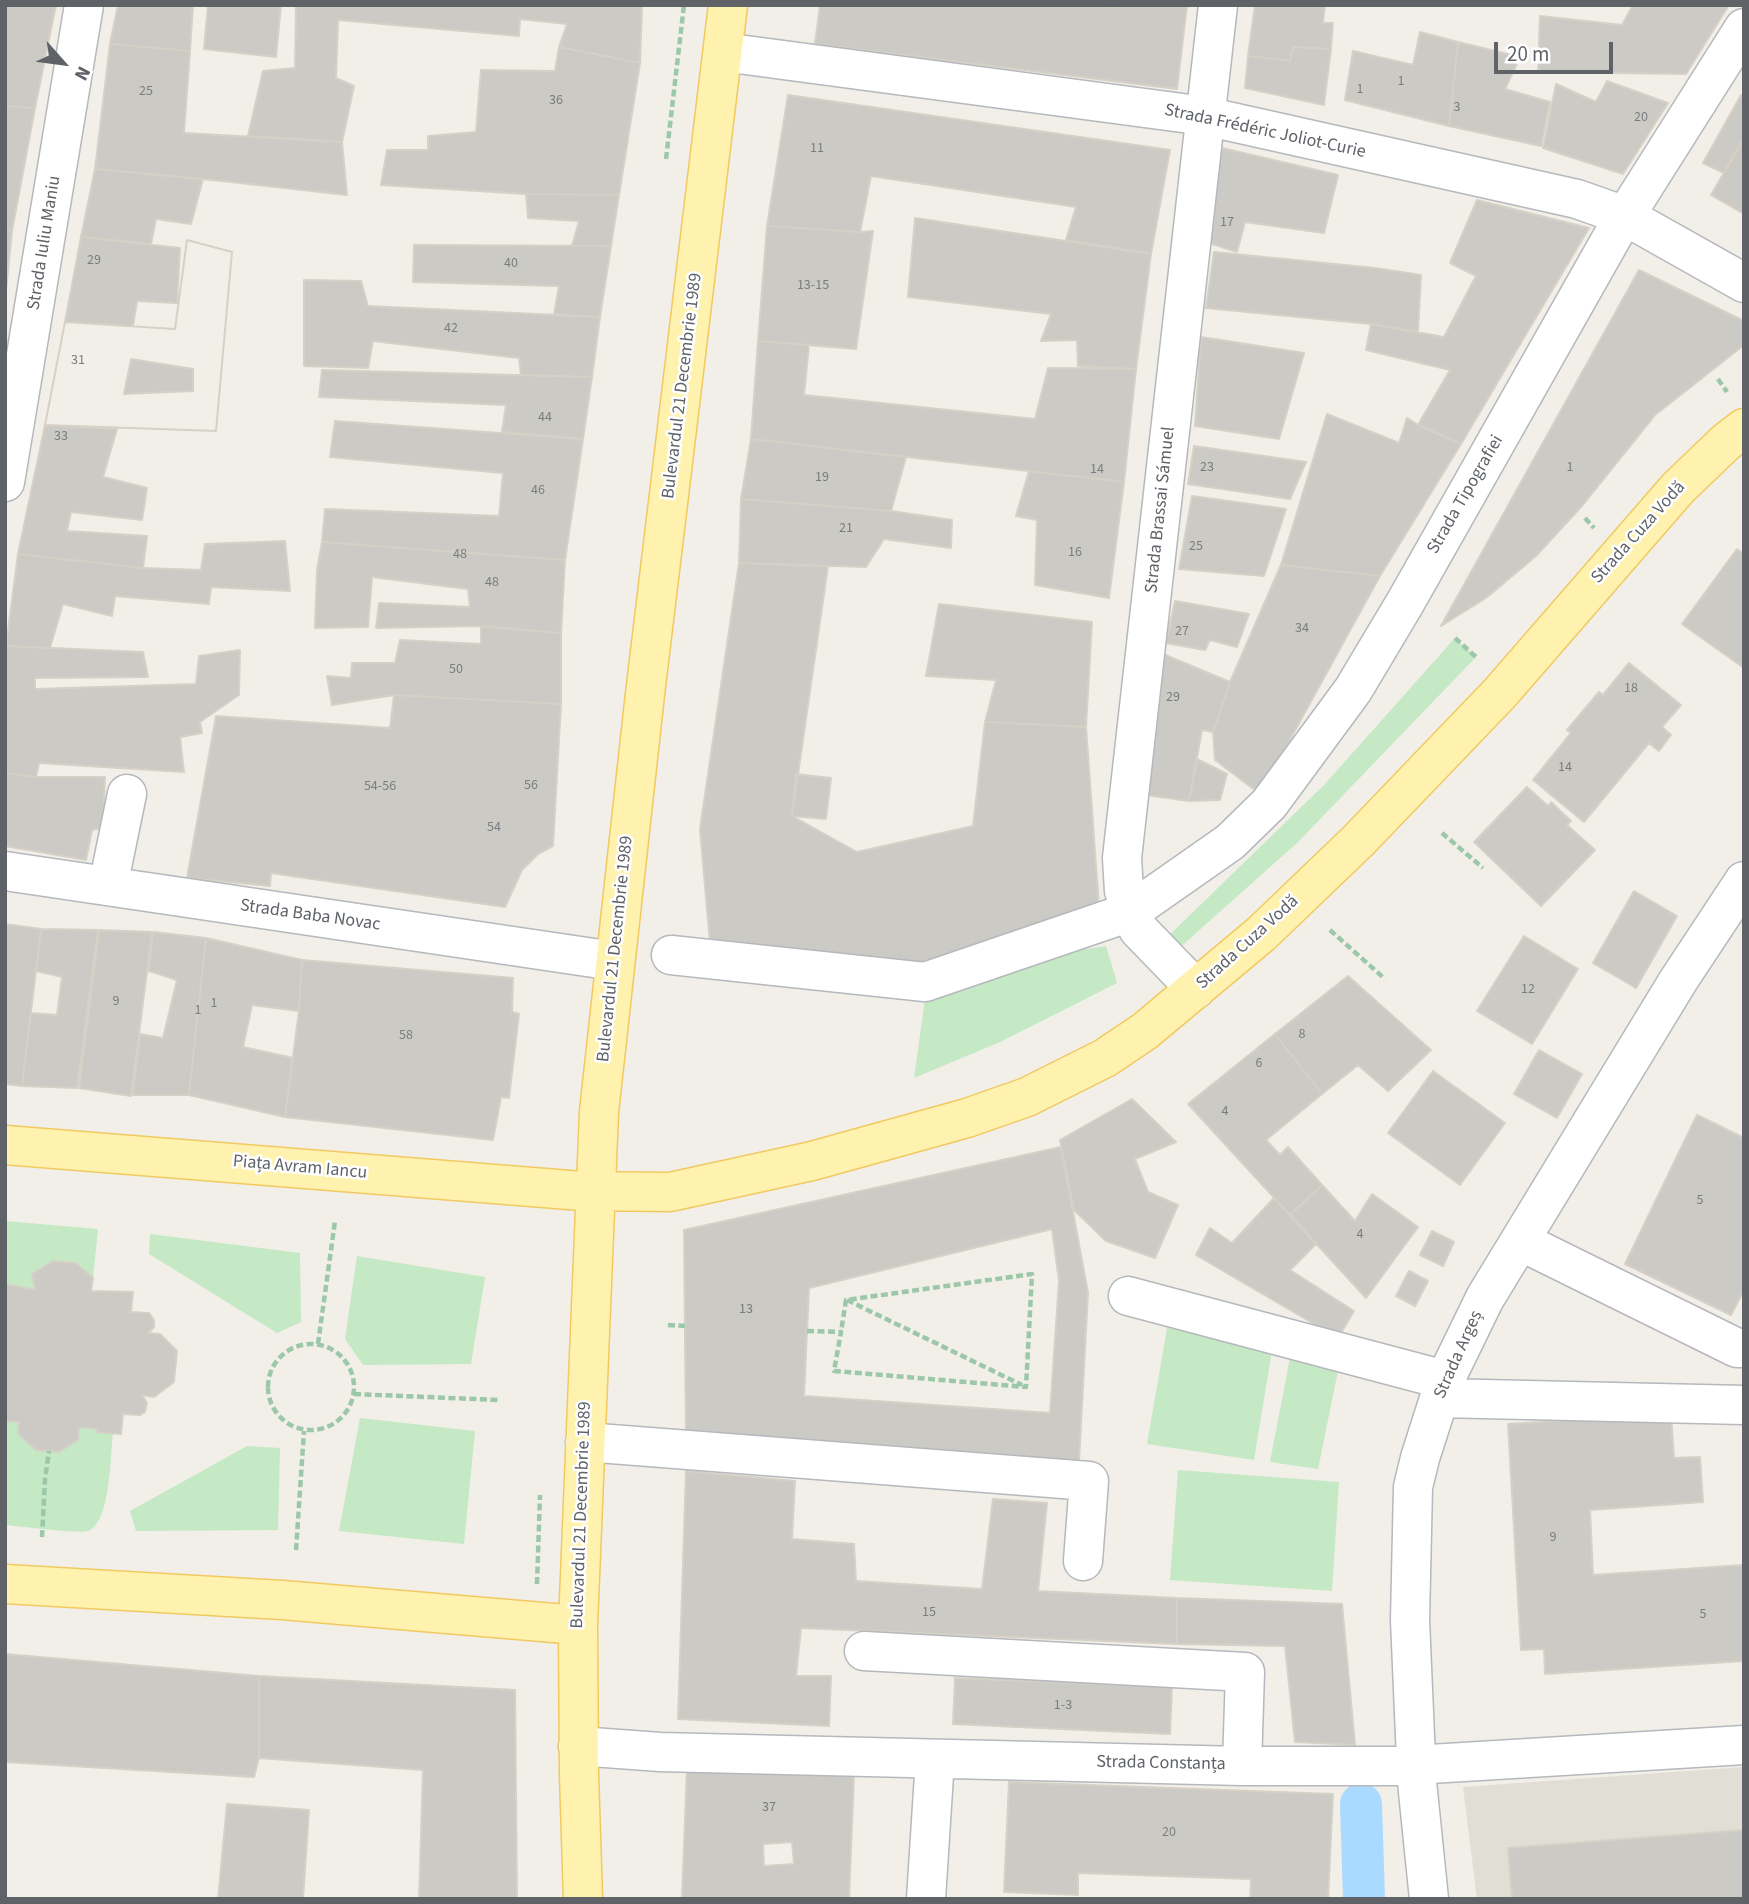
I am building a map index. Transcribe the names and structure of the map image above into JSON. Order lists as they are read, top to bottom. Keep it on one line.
{"streets":{"main road":["Bulevardul 21 Decembrie 1989","Strada Cuza Vodă","Piața Avram Iancu"],"street":["Strada Frédéric Joliot-Curie","Strada Iuliu Maniu","Strada Tipografiei","Strada Brassai Sámuel","Strada Baba Novac","Strada Argeș","Strada Constanța"]},"crossings":[["Strada Frédéric Joliot-Curie","Bulevardul 21 Decembrie 1989"],["Strada Frédéric Joliot-Curie","Strada Tipografiei"],["Strada Frédéric Joliot-Curie","Strada Brassai Sámuel"],["Bulevardul 21 Decembrie 1989","Strada Cuza Vodă"],["Bulevardul 21 Decembrie 1989","Strada Baba Novac"],["Bulevardul 21 Decembrie 1989","Piața Avram Iancu"],["Bulevardul 21 Decembrie 1989","Strada Constanța"],["Strada Tipografiei","Strada Brassai Sámuel"],["Strada Brassai Sámuel","Strada Cuza Vodă"],["Strada Cuza Vodă","Piața Avram Iancu"],["Strada Argeș","Strada Constanța"]],"house_numbers":["1","1","25","36","3","20","11","17","29","40","13-15","42","31","44","33","23","1","14","19","46","21","25","16","48","48","34","27","50","18","29","14","56","54-56","54","12","9","1","1","8","58","6","4","5","4","13","9","15","5","1-3","37","20"],"scale_bar":"20 m","north":"bottom right"}
